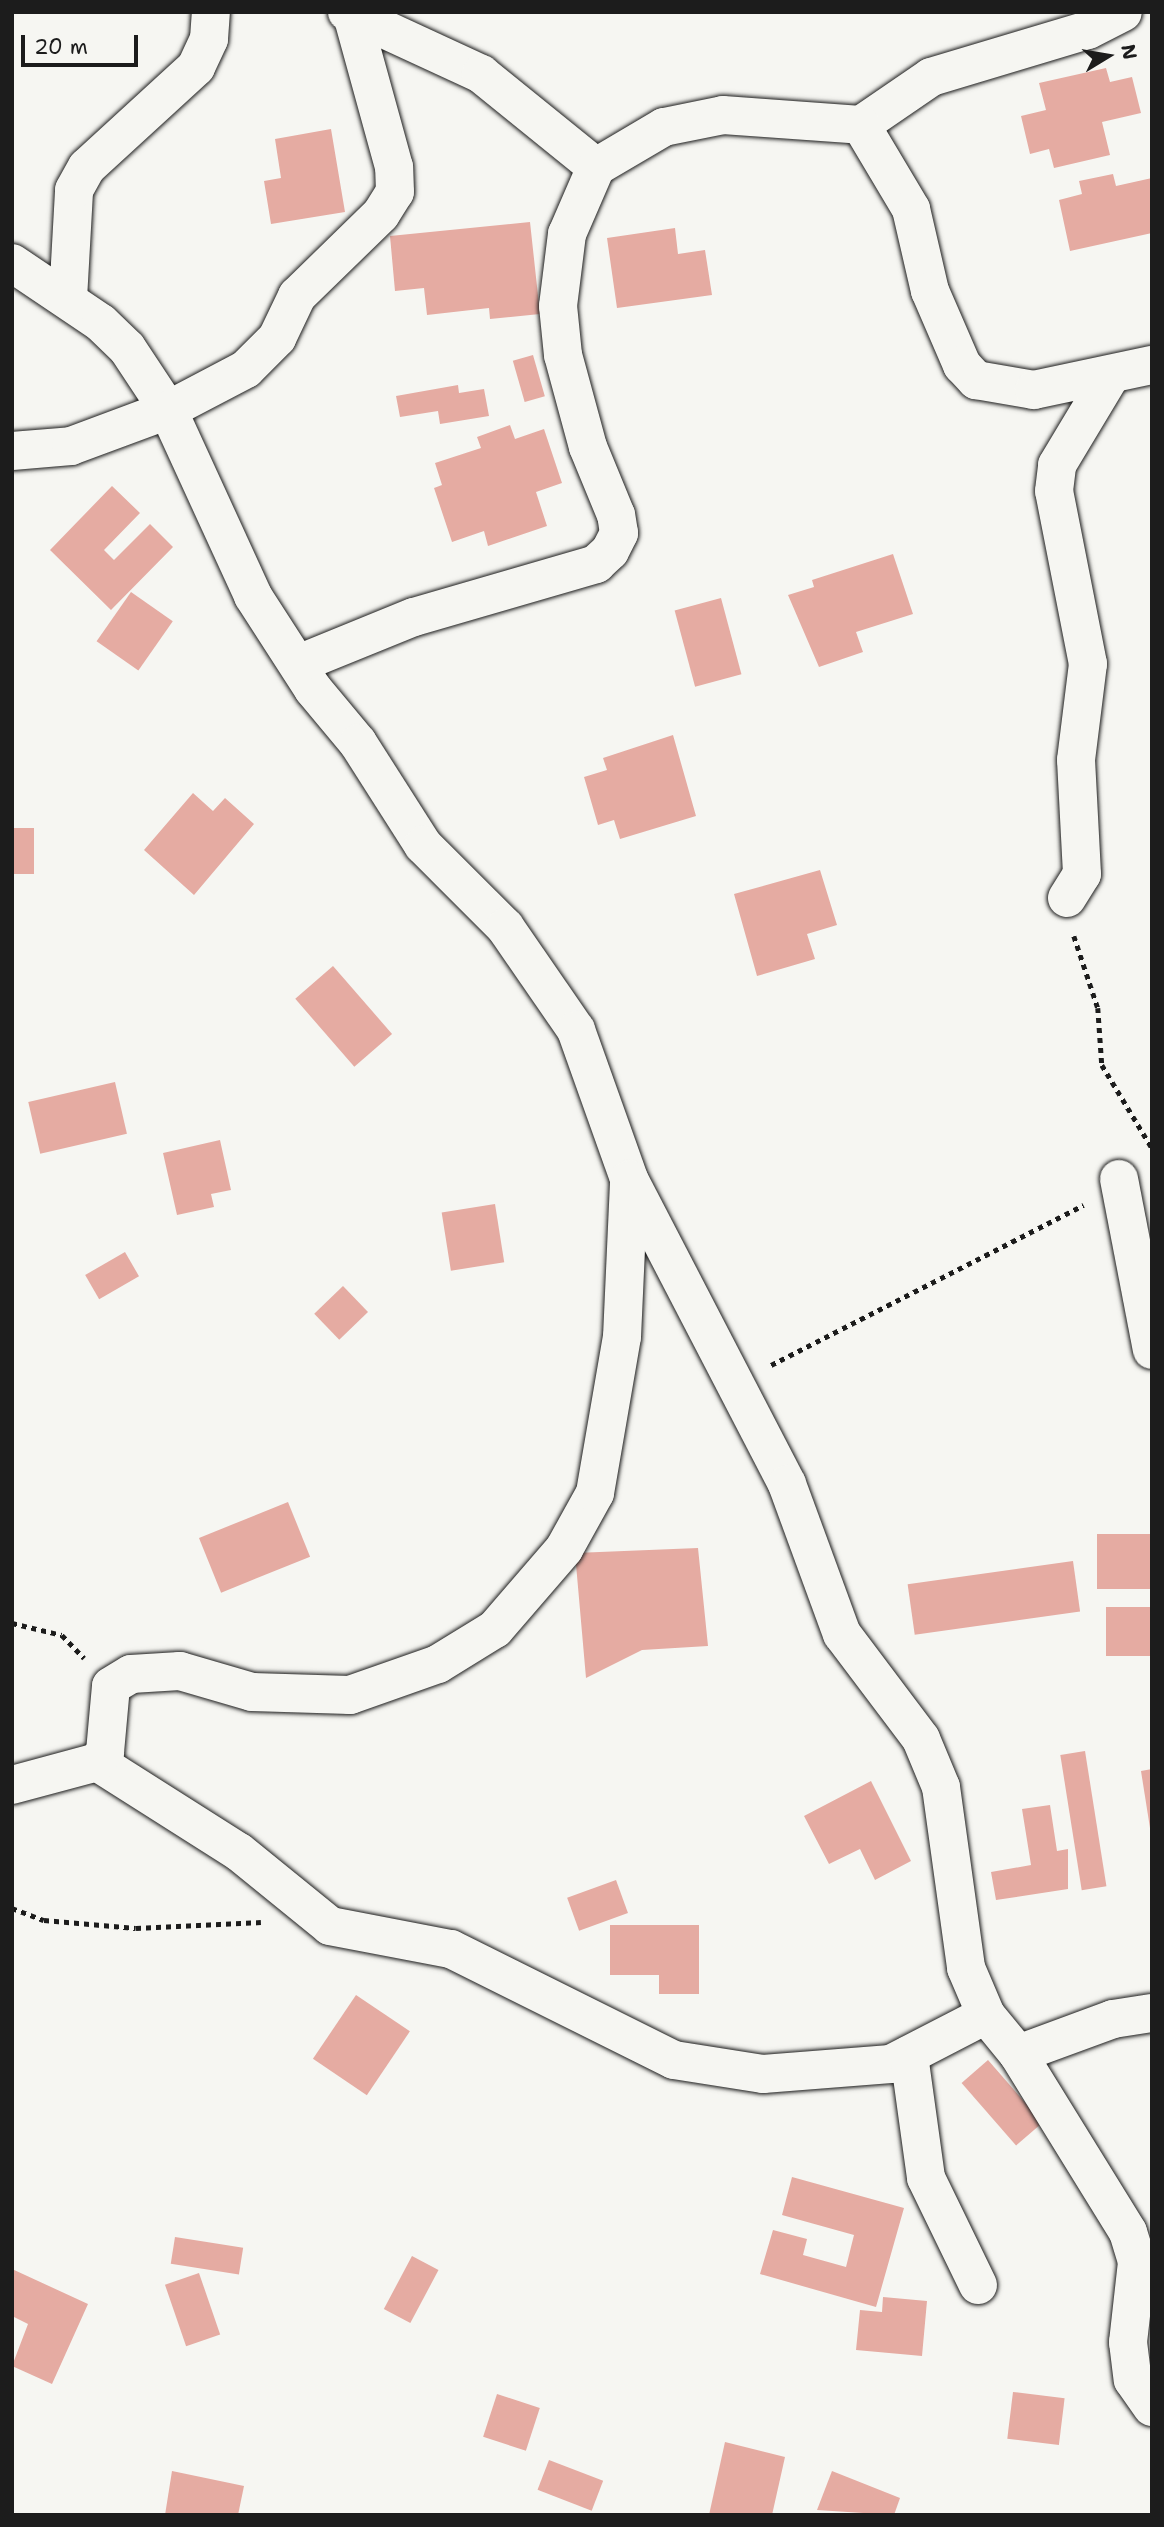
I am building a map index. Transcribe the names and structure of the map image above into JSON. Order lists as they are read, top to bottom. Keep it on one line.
{"scale_bar":"20 m","north":"right"}
